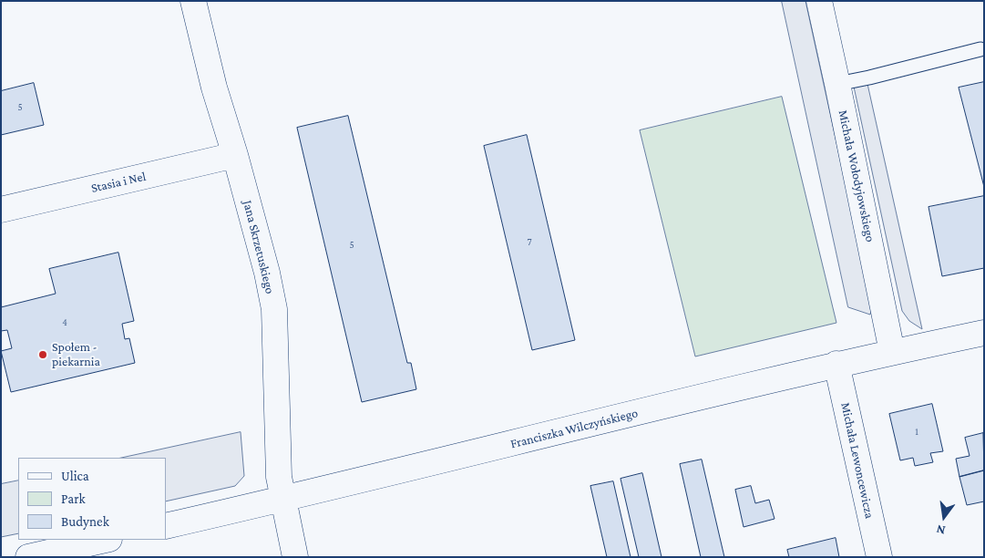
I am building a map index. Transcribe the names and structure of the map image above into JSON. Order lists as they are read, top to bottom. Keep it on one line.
{"streets":{"street":["Michała Wołodyjowskiego","Stasia i Nel","Jana Skrzetuskiego","Franciszka Wilczyńskiego","Michała Lewoncewicza"]},"crossings":[["Michała Wołodyjowskiego","Franciszka Wilczyńskiego"],["Stasia i Nel","Jana Skrzetuskiego"],["Jana Skrzetuskiego","Franciszka Wilczyńskiego"],["Franciszka Wilczyńskiego","Michała Lewoncewicza"]],"places":["Społem - piekarnia"],"house_numbers":["5","7","5","4","1"],"legend":["Ulica","Park","Budynek"],"north":"bottom"}
